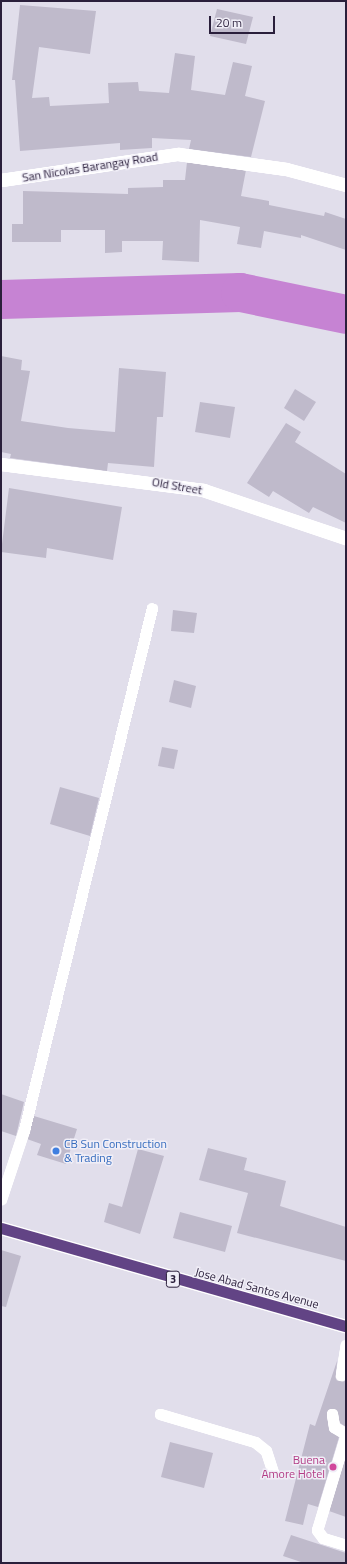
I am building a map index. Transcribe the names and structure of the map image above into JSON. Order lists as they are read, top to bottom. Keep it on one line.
{"streets":{"highway":["3","Jose Abad Santos Avenue"],"street":["San Nicolas Barangay Road","Old Street"]},"places":["CB Sun Construction & Trading","Buena Amore Hotel"],"scale_bar":"20 m"}
